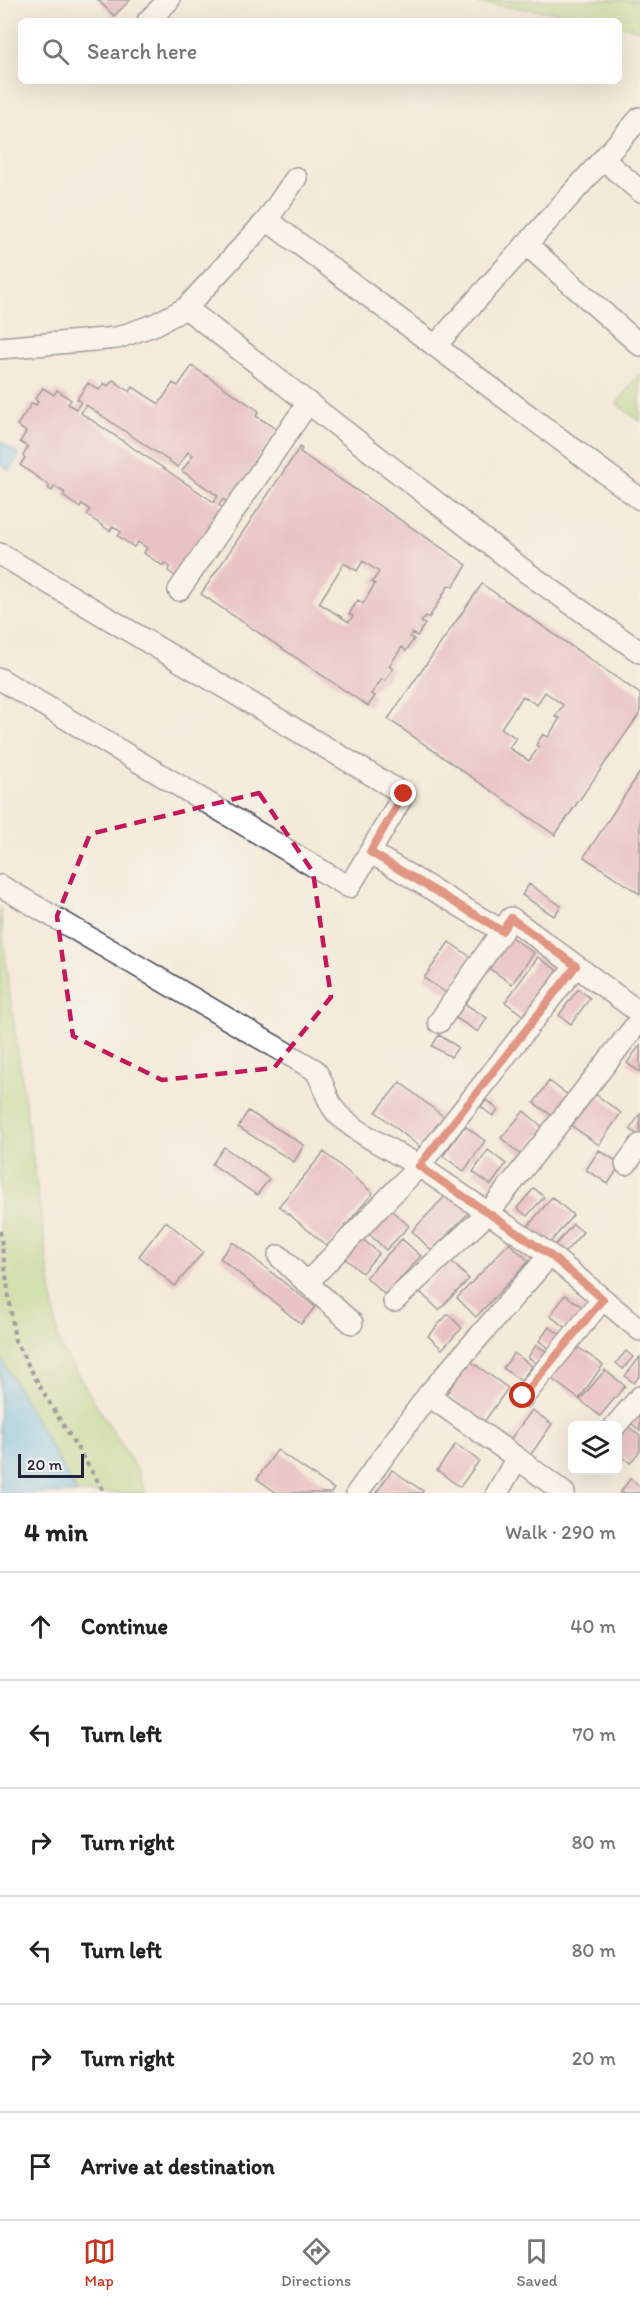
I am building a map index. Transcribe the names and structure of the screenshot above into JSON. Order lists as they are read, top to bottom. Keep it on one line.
{"scale_bar":"20 m","page":{"search":"Search here","scale":"20 m","heading":["4 min","Walk · 290 m"],"list":[["Continue","40 m"],["Turn left","70 m"],["Turn right","80 m"],["Turn left","80 m"],["Turn right","20 m"],"Arrive at destination"],"nav":["Map","Directions","Saved"]}}
